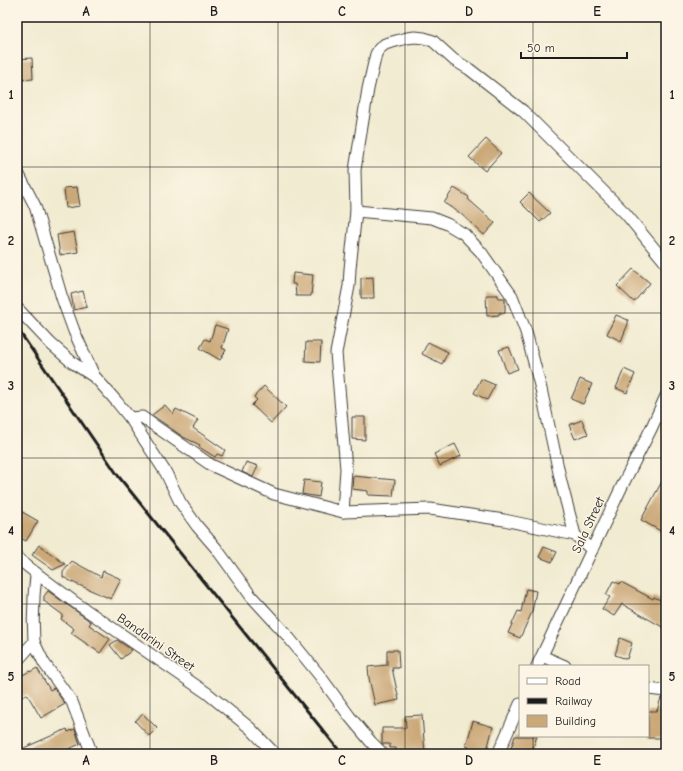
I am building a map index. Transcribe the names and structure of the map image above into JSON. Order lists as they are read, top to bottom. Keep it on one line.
{"streets":{"street":["Sala Street","Bandarini Street"]},"legend":["Road","Railway","Building"],"scale_bar":"50 m","grid":{"columns":["A","B","C","D","E"],"rows":["1","2","3","4","5"]}}
